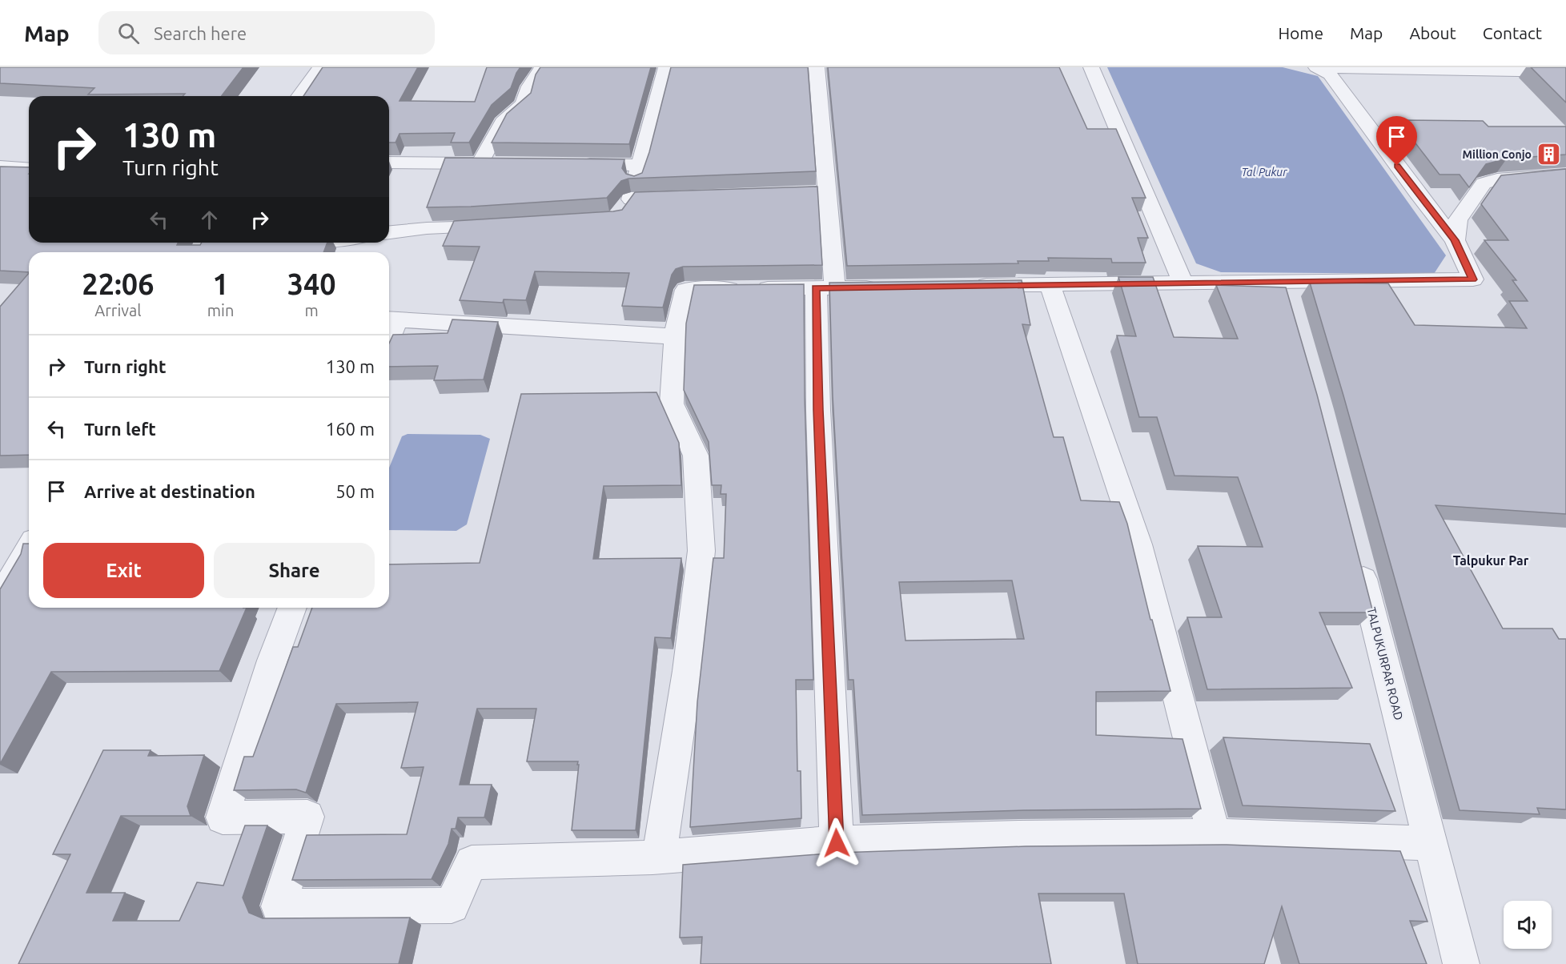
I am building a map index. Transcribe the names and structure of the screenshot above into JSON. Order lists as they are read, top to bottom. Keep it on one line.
{"streets":{"street":["TALPUKURPAR ROAD"]},"districts":["Talpukur Par"],"water":["Tal Pukur"],"places":{"building":["Million Conjo"]},"page":{"header":"Map","search":"Search here","nav":["Home","Map","About","Contact"],"turn":["130 m","Turn right"],"eta":["22:06","Arrival","1","min","340","m"],"list":[{"name":"Turn right","value":"130 m"},{"name":"Turn left","value":"160 m"},{"name":"Arrive at destination","value":"50 m"}],"buttons":["Exit","Share"]}}
